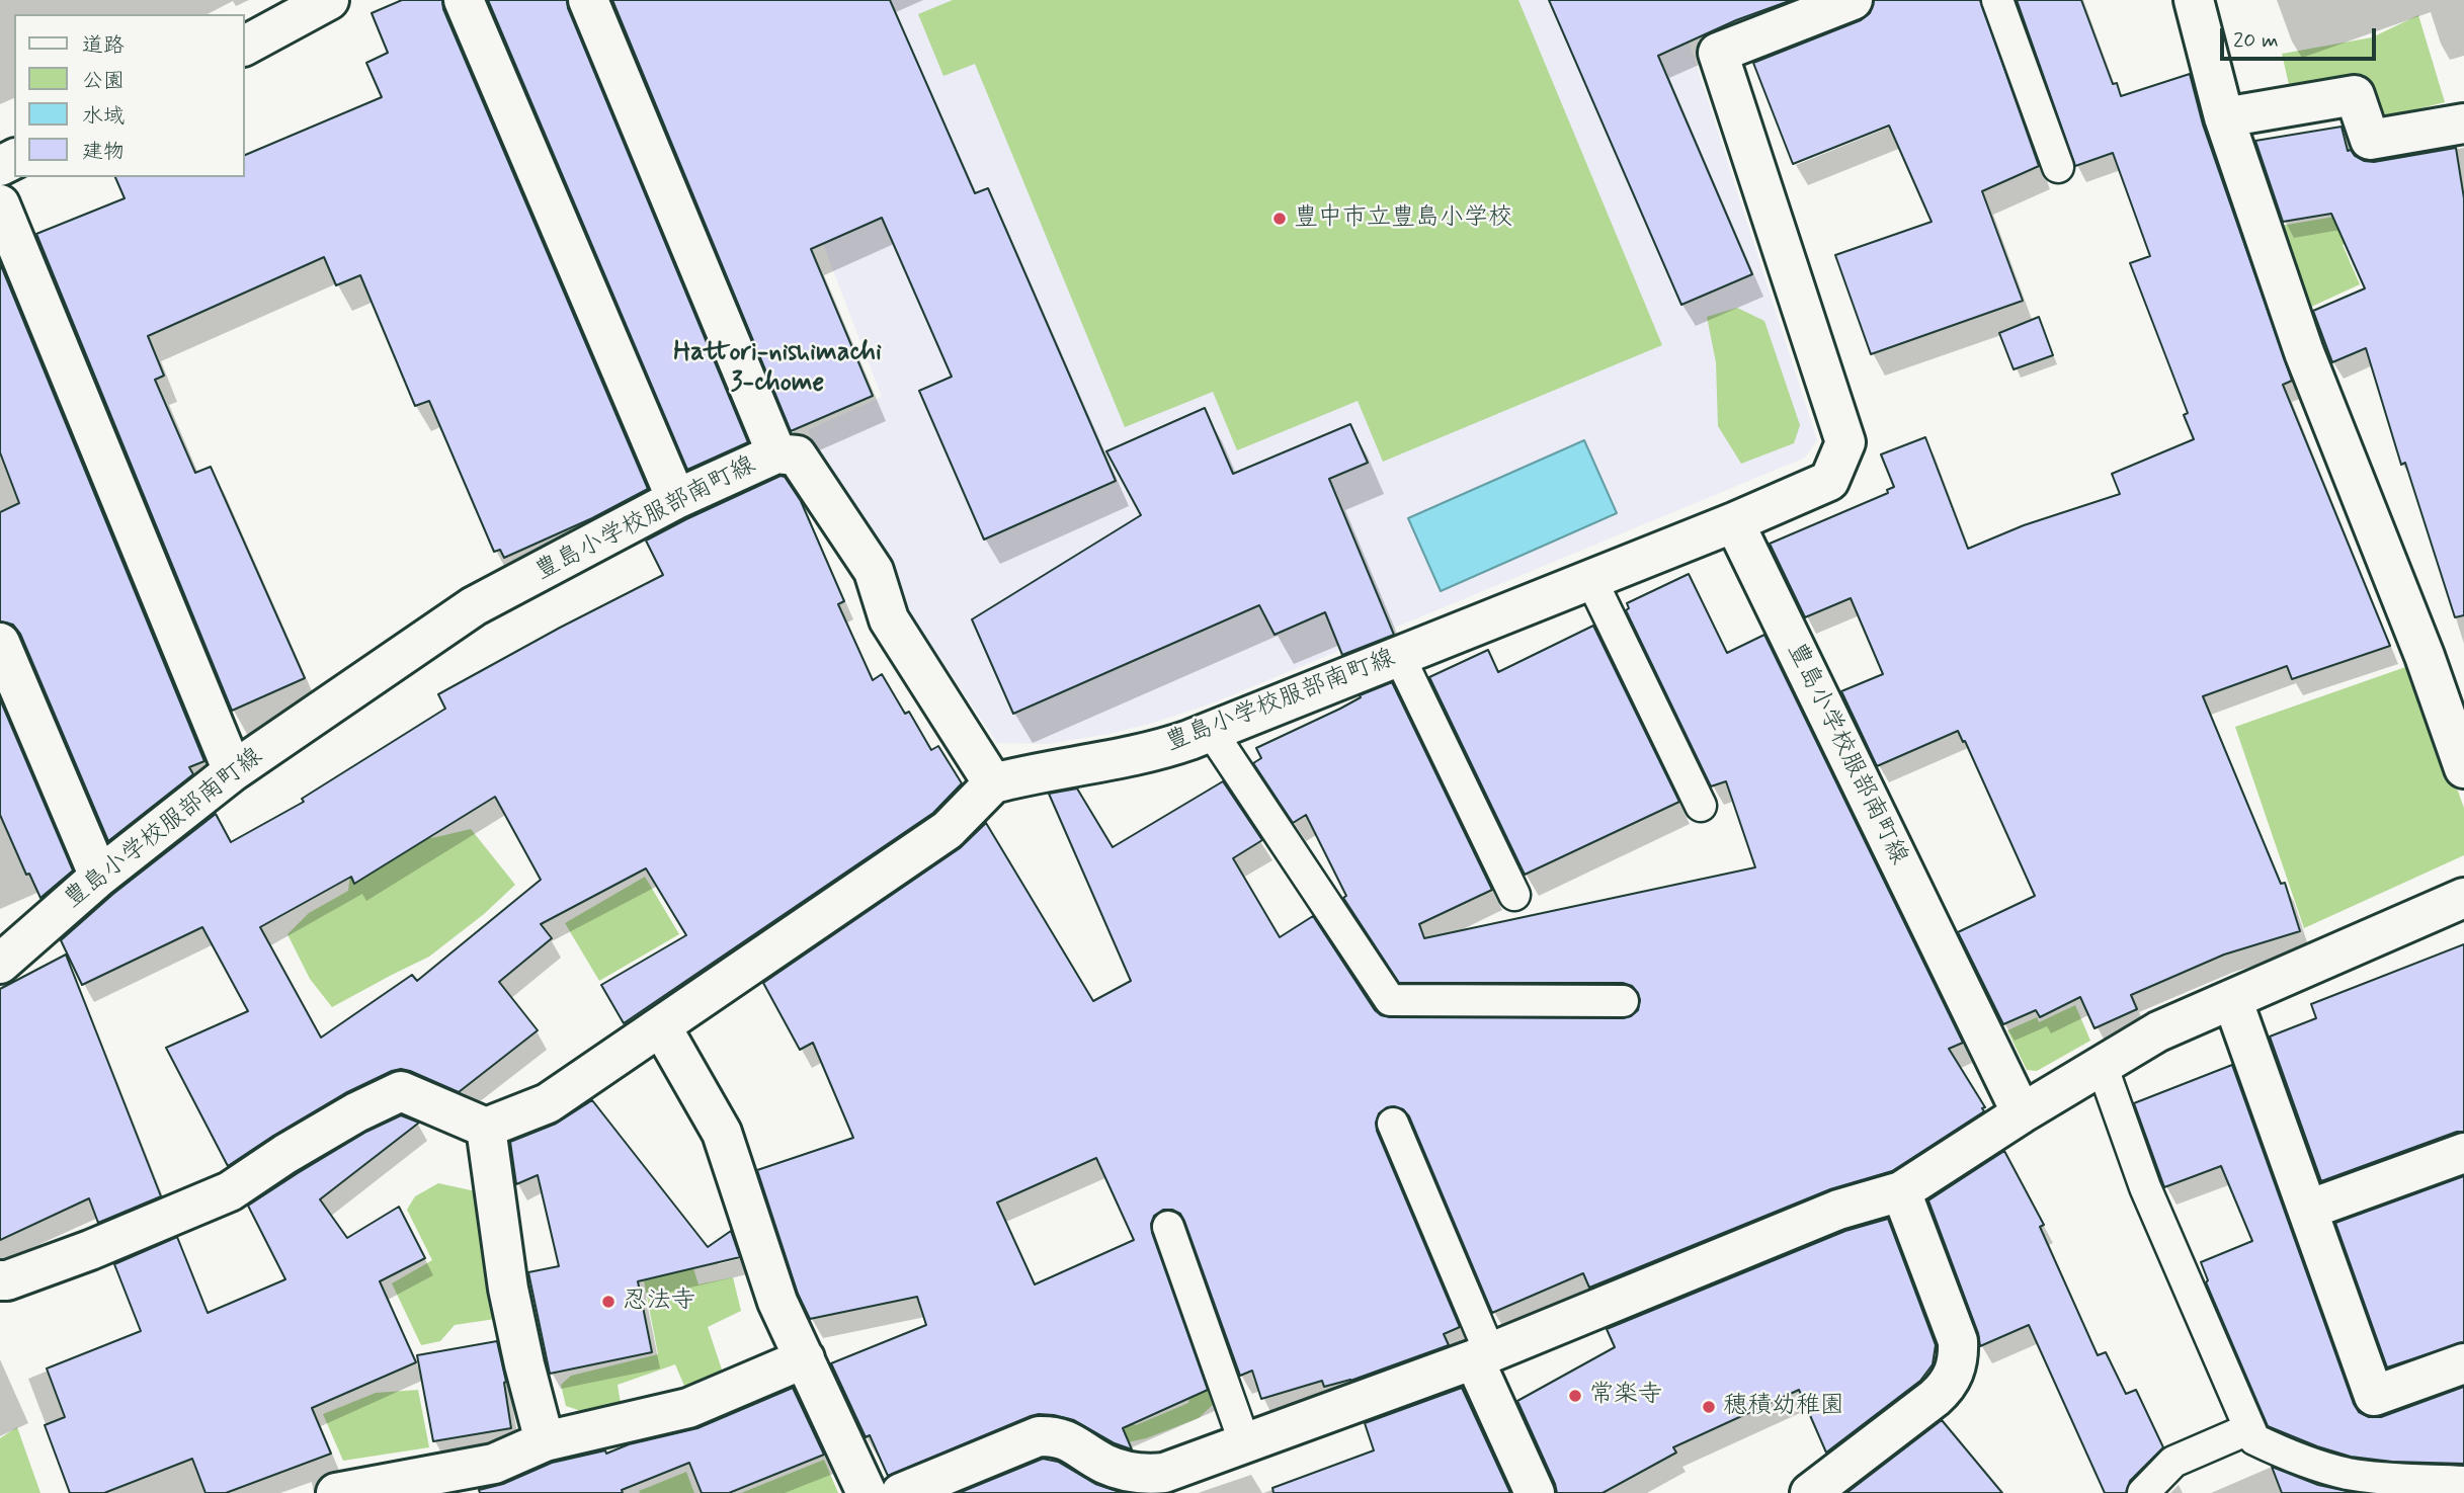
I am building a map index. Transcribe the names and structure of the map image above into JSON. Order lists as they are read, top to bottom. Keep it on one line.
{"streets":{"street":["豊島小学校服部南町線"]},"districts":["Hattori-nishimachi 3-chome"],"places":["豊中市立豊島小学校","忍法寺","常楽寺","穂積幼稚園"],"legend":["道路","公園","水域","建物"],"scale_bar":"20 m"}
